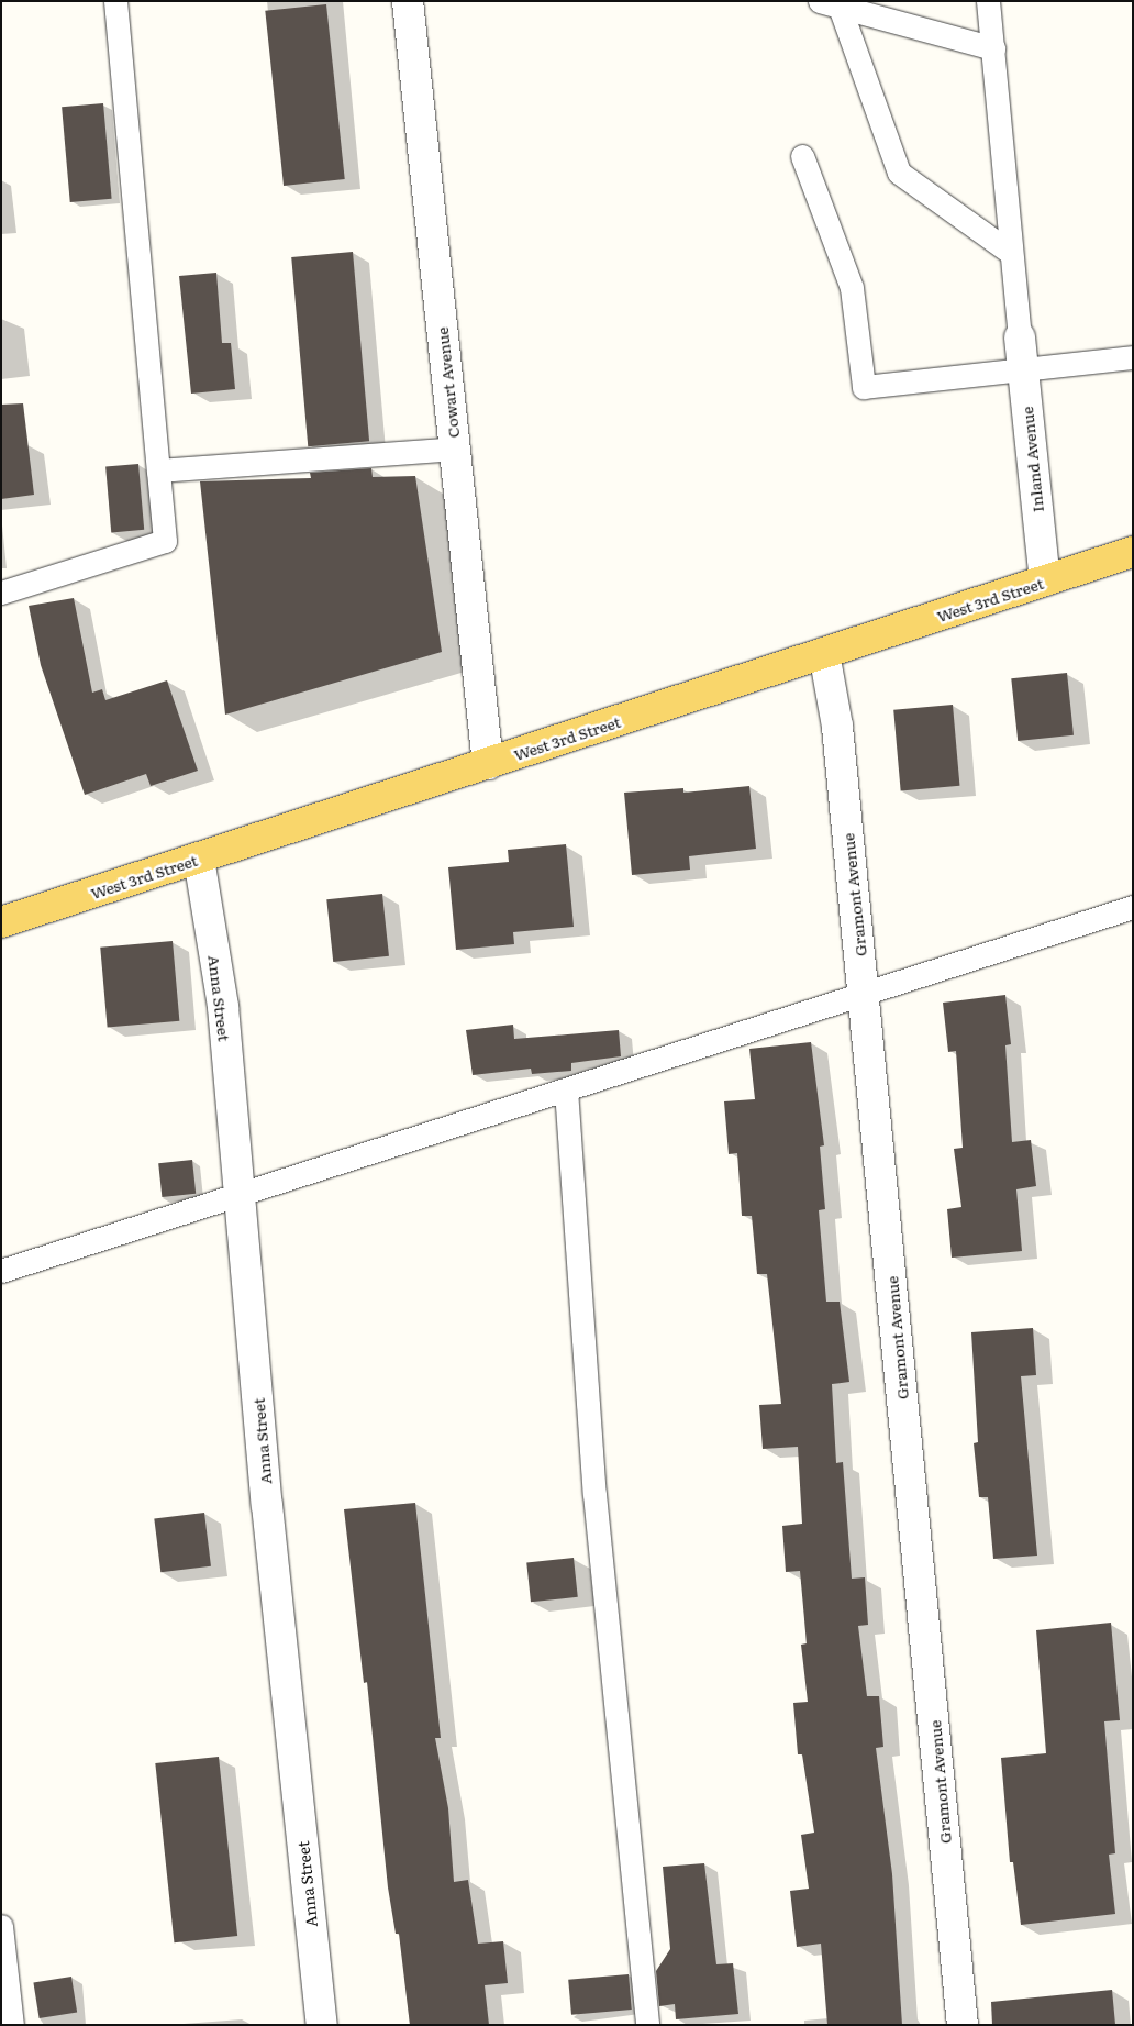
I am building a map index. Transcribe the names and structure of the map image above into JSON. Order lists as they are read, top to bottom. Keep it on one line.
{"streets":{"main road":["West 3rd Street"],"street":["Cowart Avenue","Inland Avenue","Gramont Avenue","Anna Street"]},"crossings":[["Cowart Avenue","West 3rd Street"],["Inland Avenue","West 3rd Street"],["West 3rd Street","Gramont Avenue"],["West 3rd Street","Anna Street"]]}
